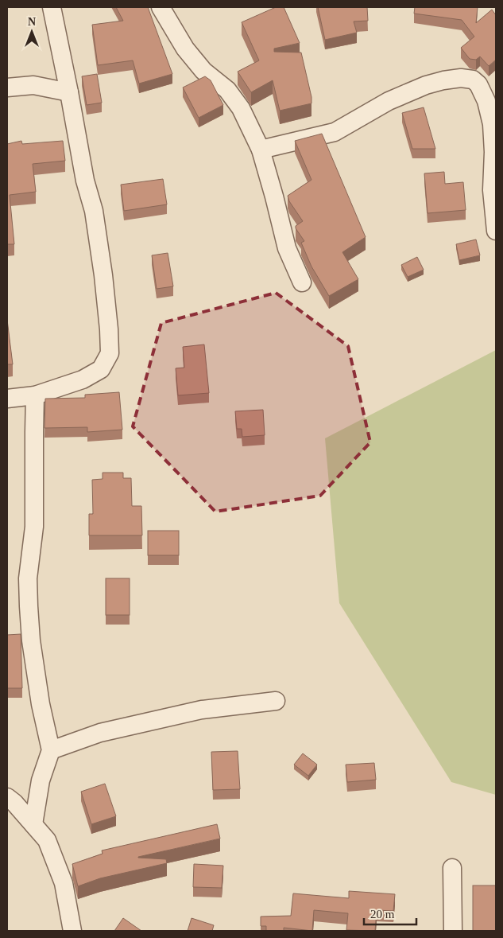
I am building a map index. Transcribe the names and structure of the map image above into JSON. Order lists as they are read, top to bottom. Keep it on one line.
{"scale_bar":"20 m","north":"top"}
